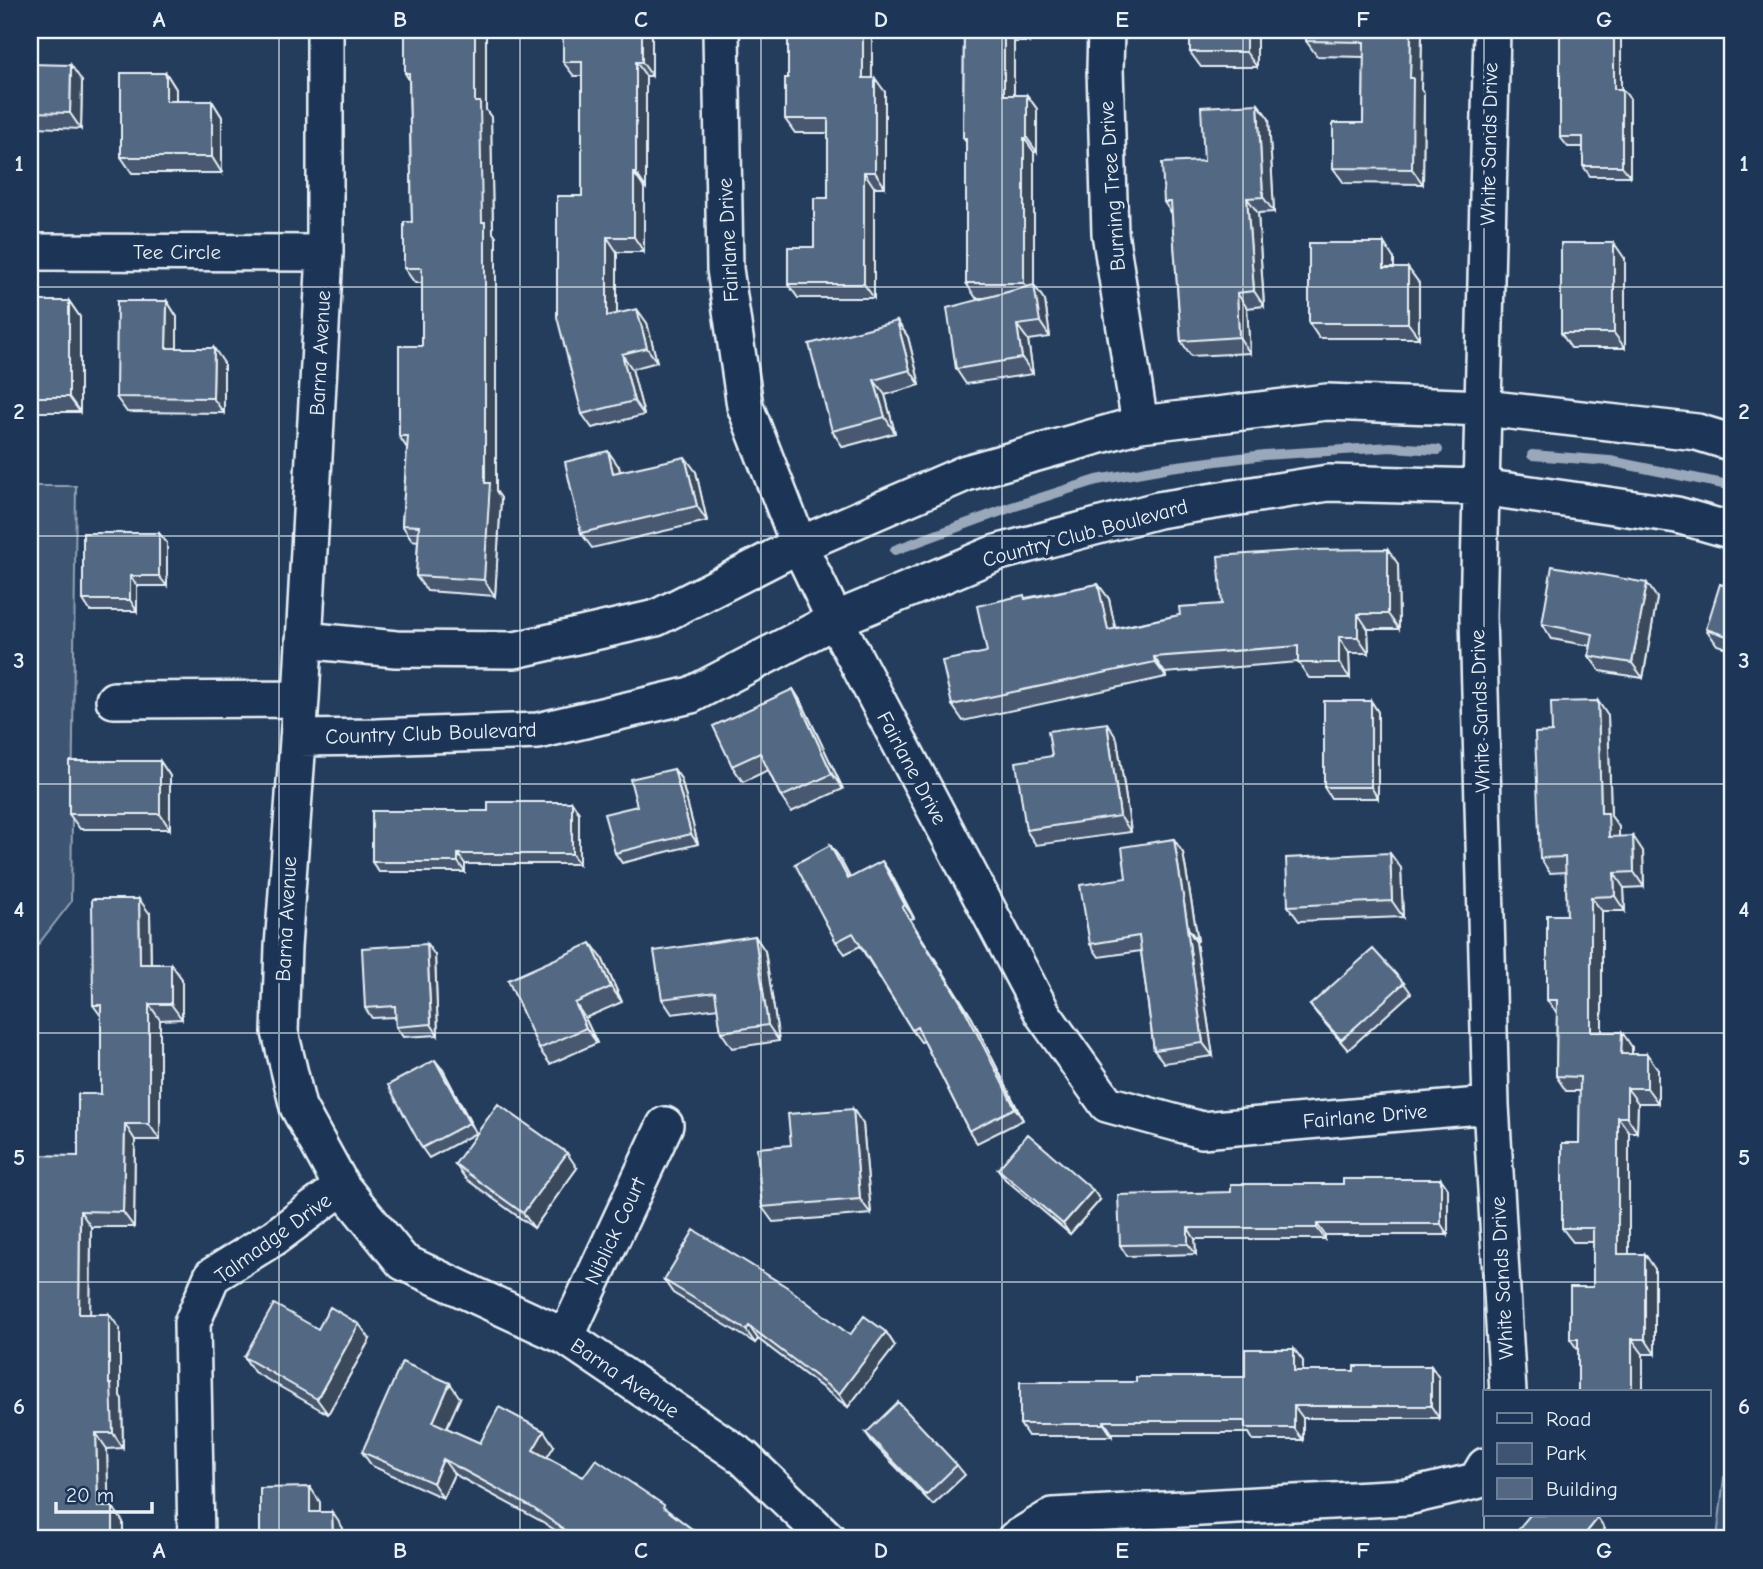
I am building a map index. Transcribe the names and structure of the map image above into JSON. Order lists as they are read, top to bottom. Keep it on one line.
{"streets":{"street":["White Sands Drive","Burning Tree Drive","Fairlane Drive","Tee Circle","Barna Avenue","Country Club Boulevard","Niblick Court","Talmadge Drive"]},"crossings":[["White Sands Drive","Fairlane Drive"],["White Sands Drive","Country Club Boulevard"],["Fairlane Drive","Country Club Boulevard"],["Tee Circle","Barna Avenue"],["Barna Avenue","Country Club Boulevard"],["Barna Avenue","Niblick Court"],["Barna Avenue","Talmadge Drive"]],"legend":["Road","Park","Building"],"scale_bar":"20 m","grid":{"columns":["A","B","C","D","E","F","G"],"rows":["1","2","3","4","5","6"]}}
